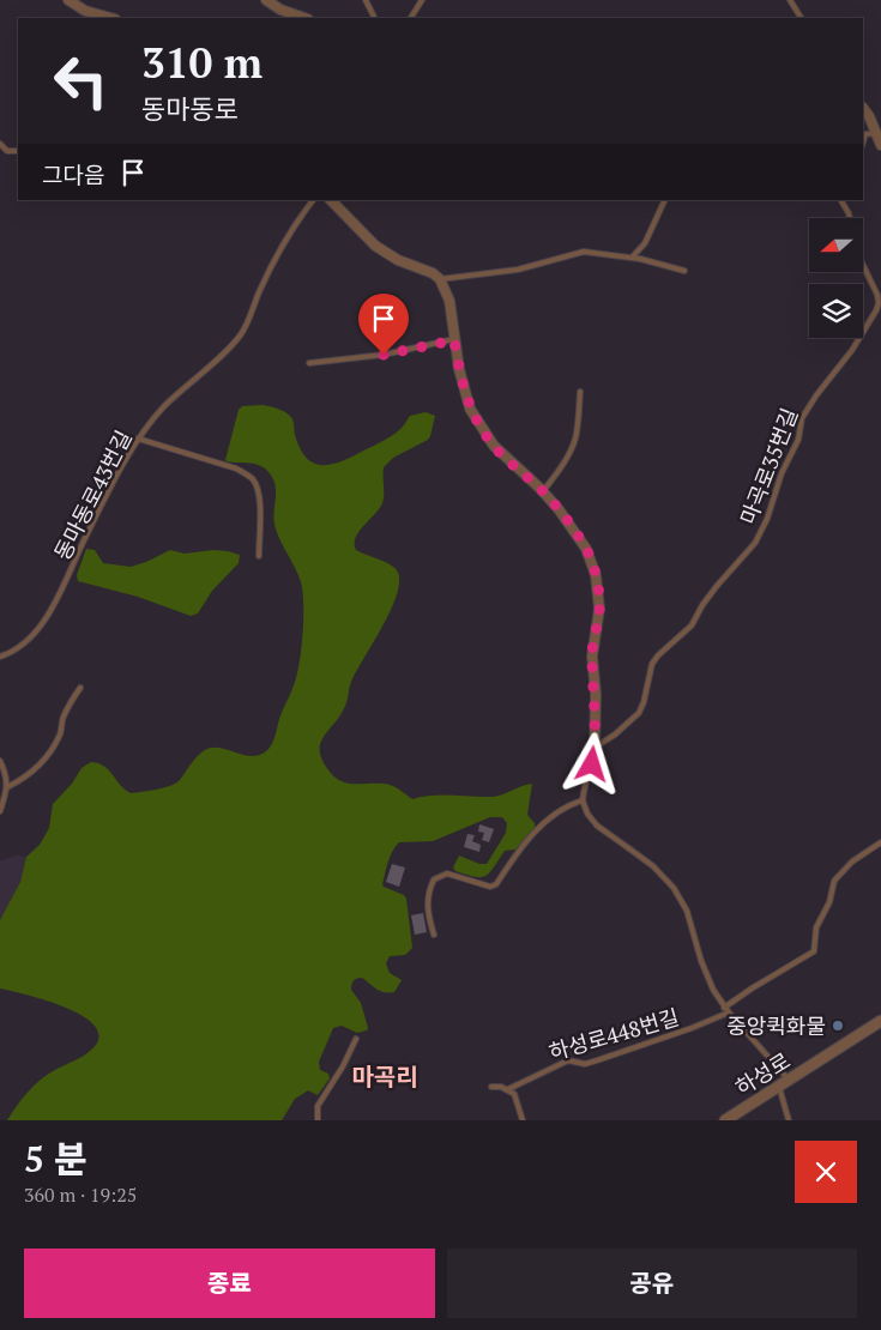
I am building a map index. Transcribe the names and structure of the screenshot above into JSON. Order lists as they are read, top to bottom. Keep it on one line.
{"streets":{"street":["하성로"],"lane":["마곡로35번길","동마동로43번길","하성로448번길"]},"districts":["마곡리"],"places":["중앙퀵화물"],"north":"left","page":{"turn":["310 m","동마동로"],"then":"그다음","heading":["5 분","360 m · 19:25"],"buttons":["종료","공유"]}}
